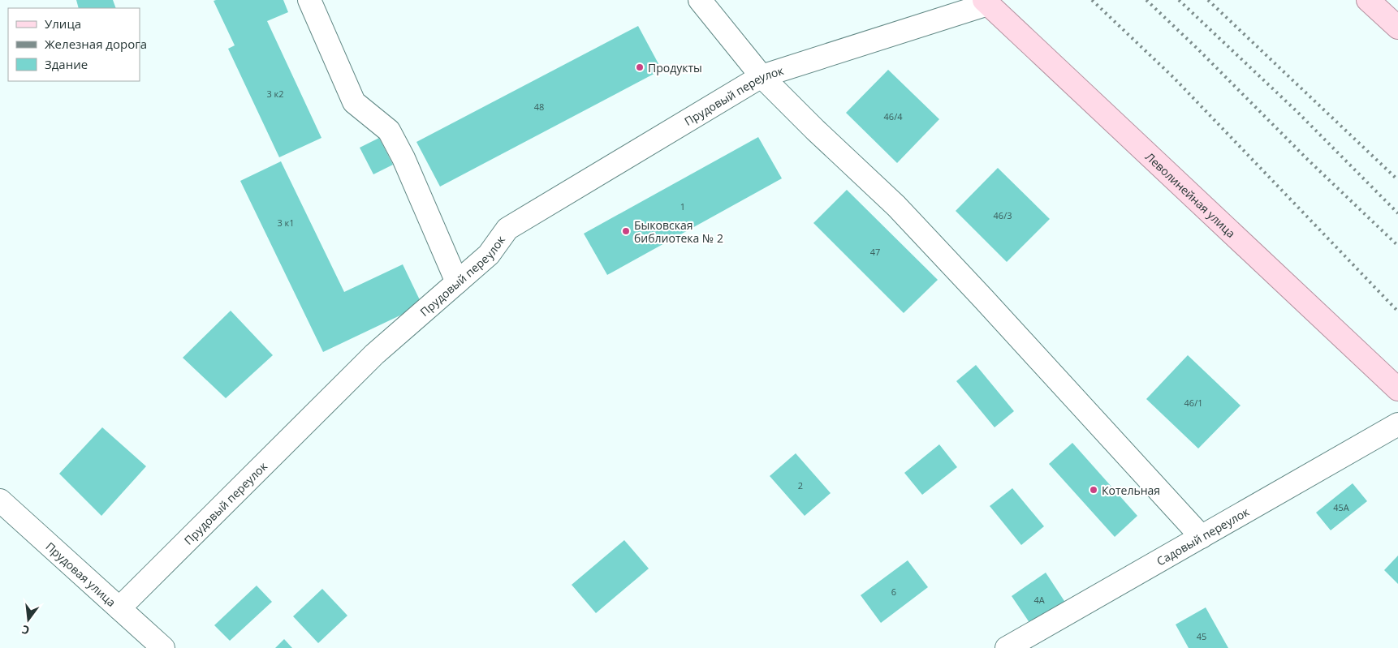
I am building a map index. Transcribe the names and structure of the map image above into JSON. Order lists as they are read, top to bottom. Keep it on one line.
{"streets":{"main road":["Леволинейная улица"],"street":["Прудовый переулок","Садовый переулок","Прудовая улица"]},"crossings":[["Прудовый переулок","Леволинейная улица"],["Прудовый переулок","Прудовая улица"]],"places":["Продукты","Быковская библиотека № 2","Котельная"],"house_numbers":["3 к2","48","46/4","1","46/3","3 к1","47","46/1","2","45А","6","4А","45"],"legend":["Улица","Железная дорога","Здание"],"north":"bottom"}
